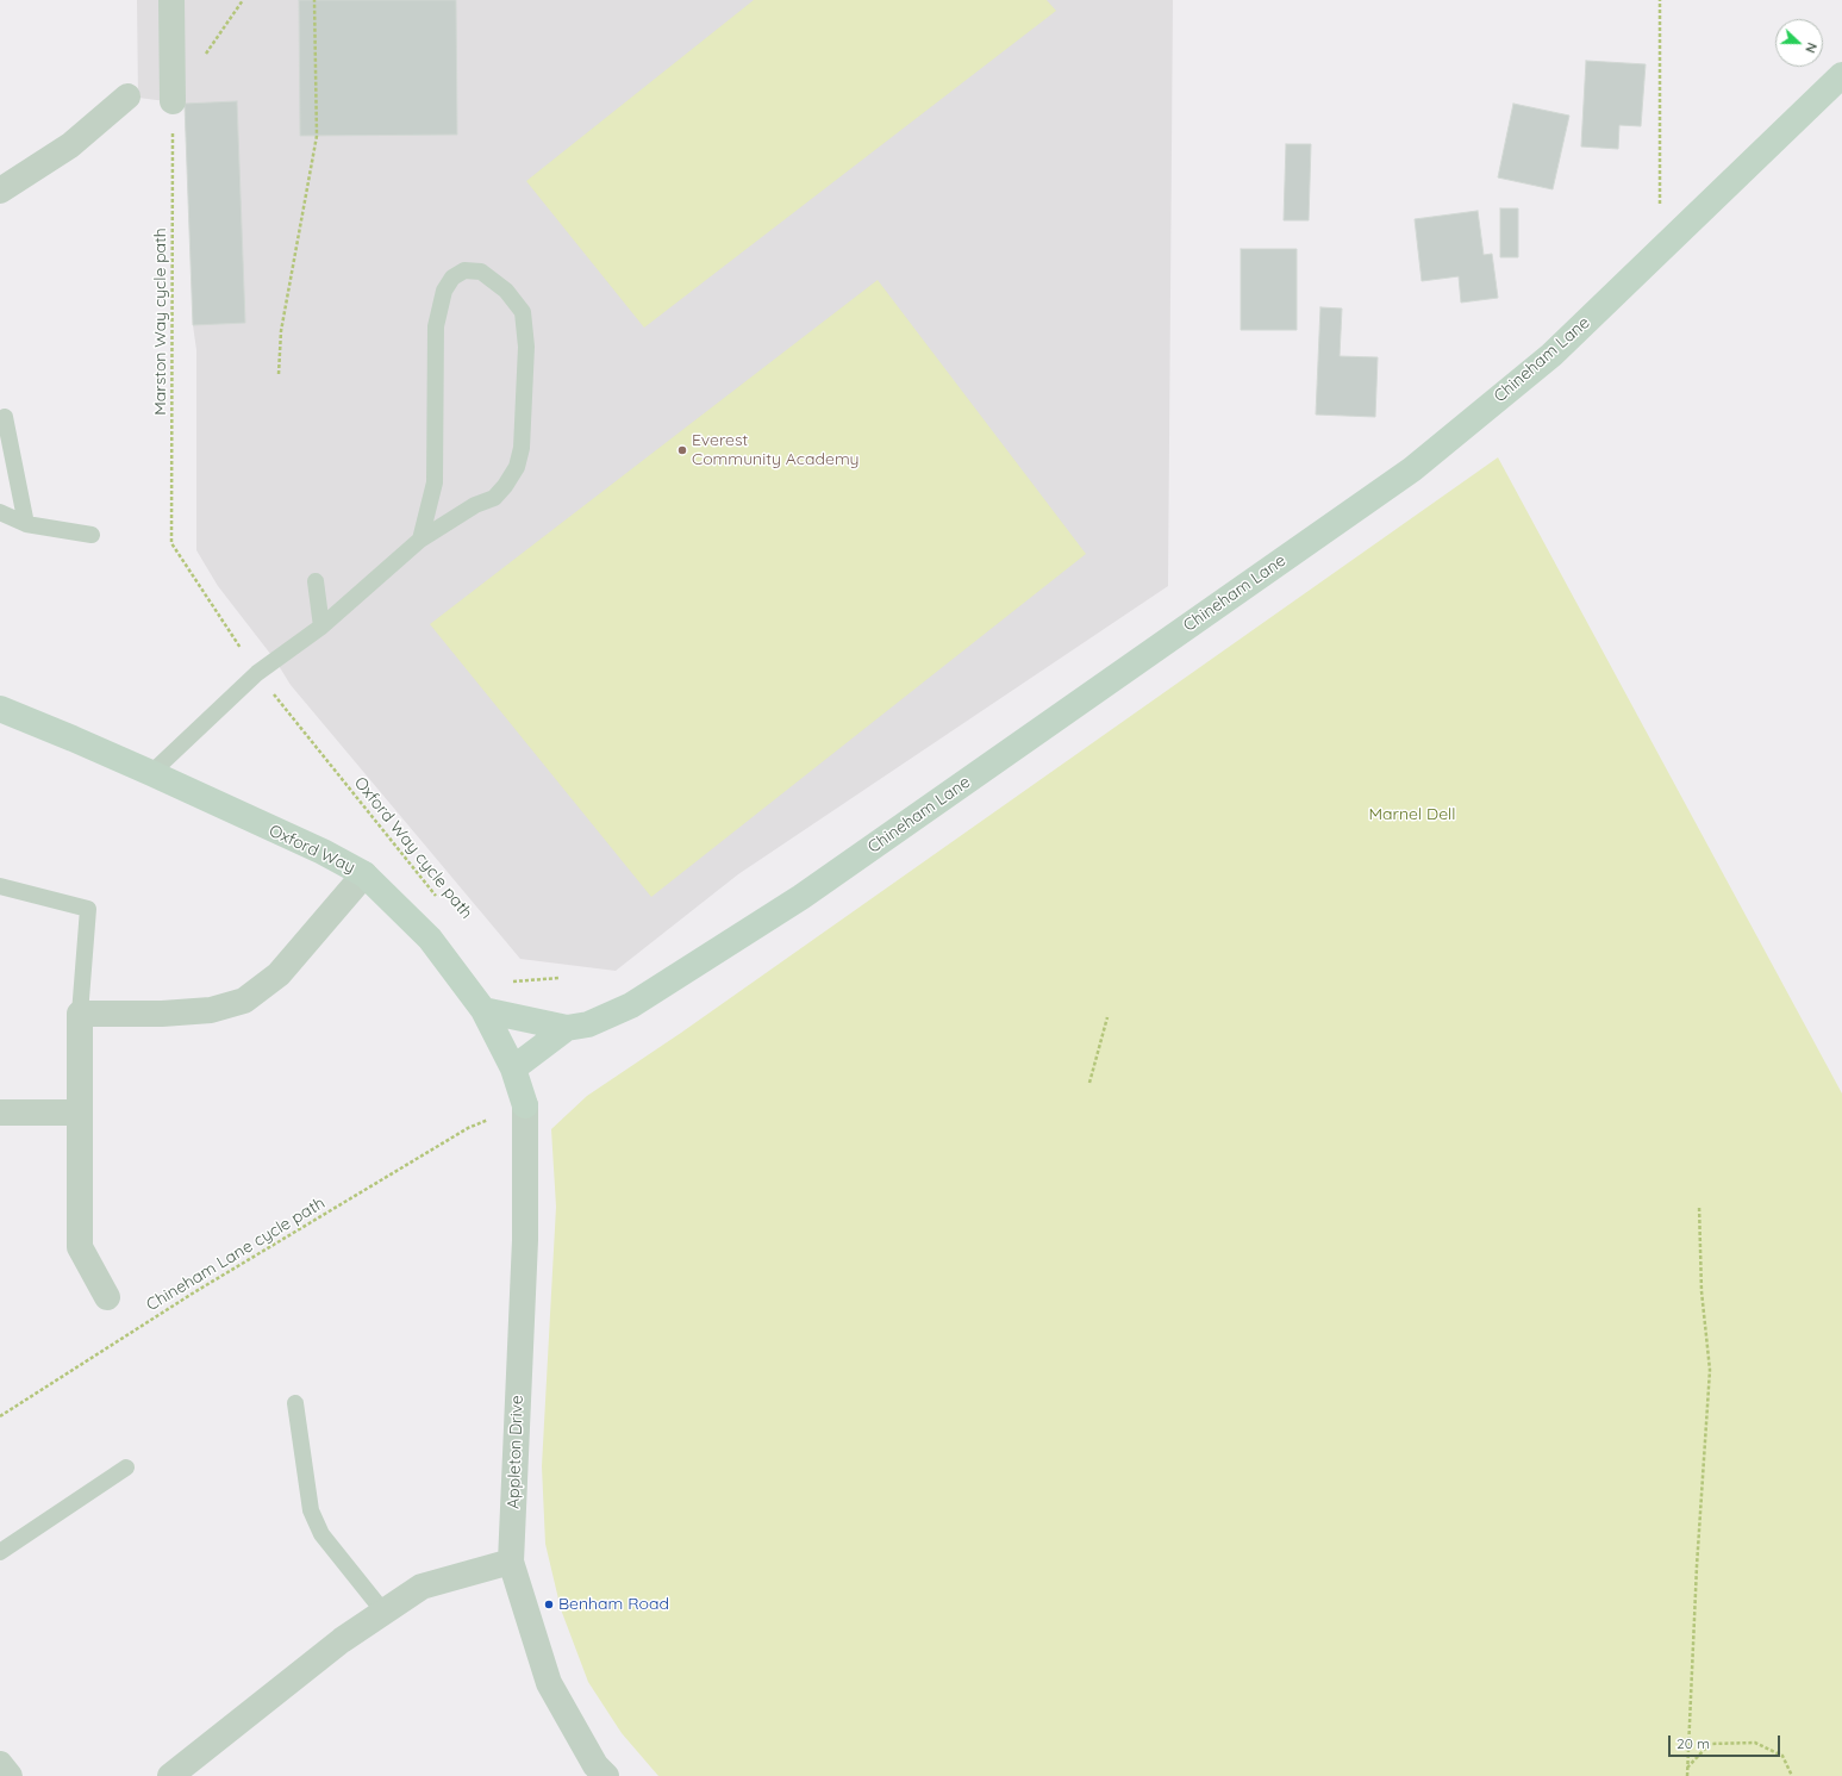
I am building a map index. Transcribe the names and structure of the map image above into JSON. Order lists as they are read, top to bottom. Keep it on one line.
{"streets":{"street":["Chineham Lane","Oxford Way","Appleton Drive"],"path":["Marston Way cycle path","Oxford Way cycle path","Chineham Lane cycle path"]},"crossings":[["Chineham Lane","Oxford Way"],["Oxford Way","Appleton Drive"]],"parks":["Marnel Dell"],"places":["Everest Community Academy","Benham Road"],"scale_bar":"20 m","north":"right"}
